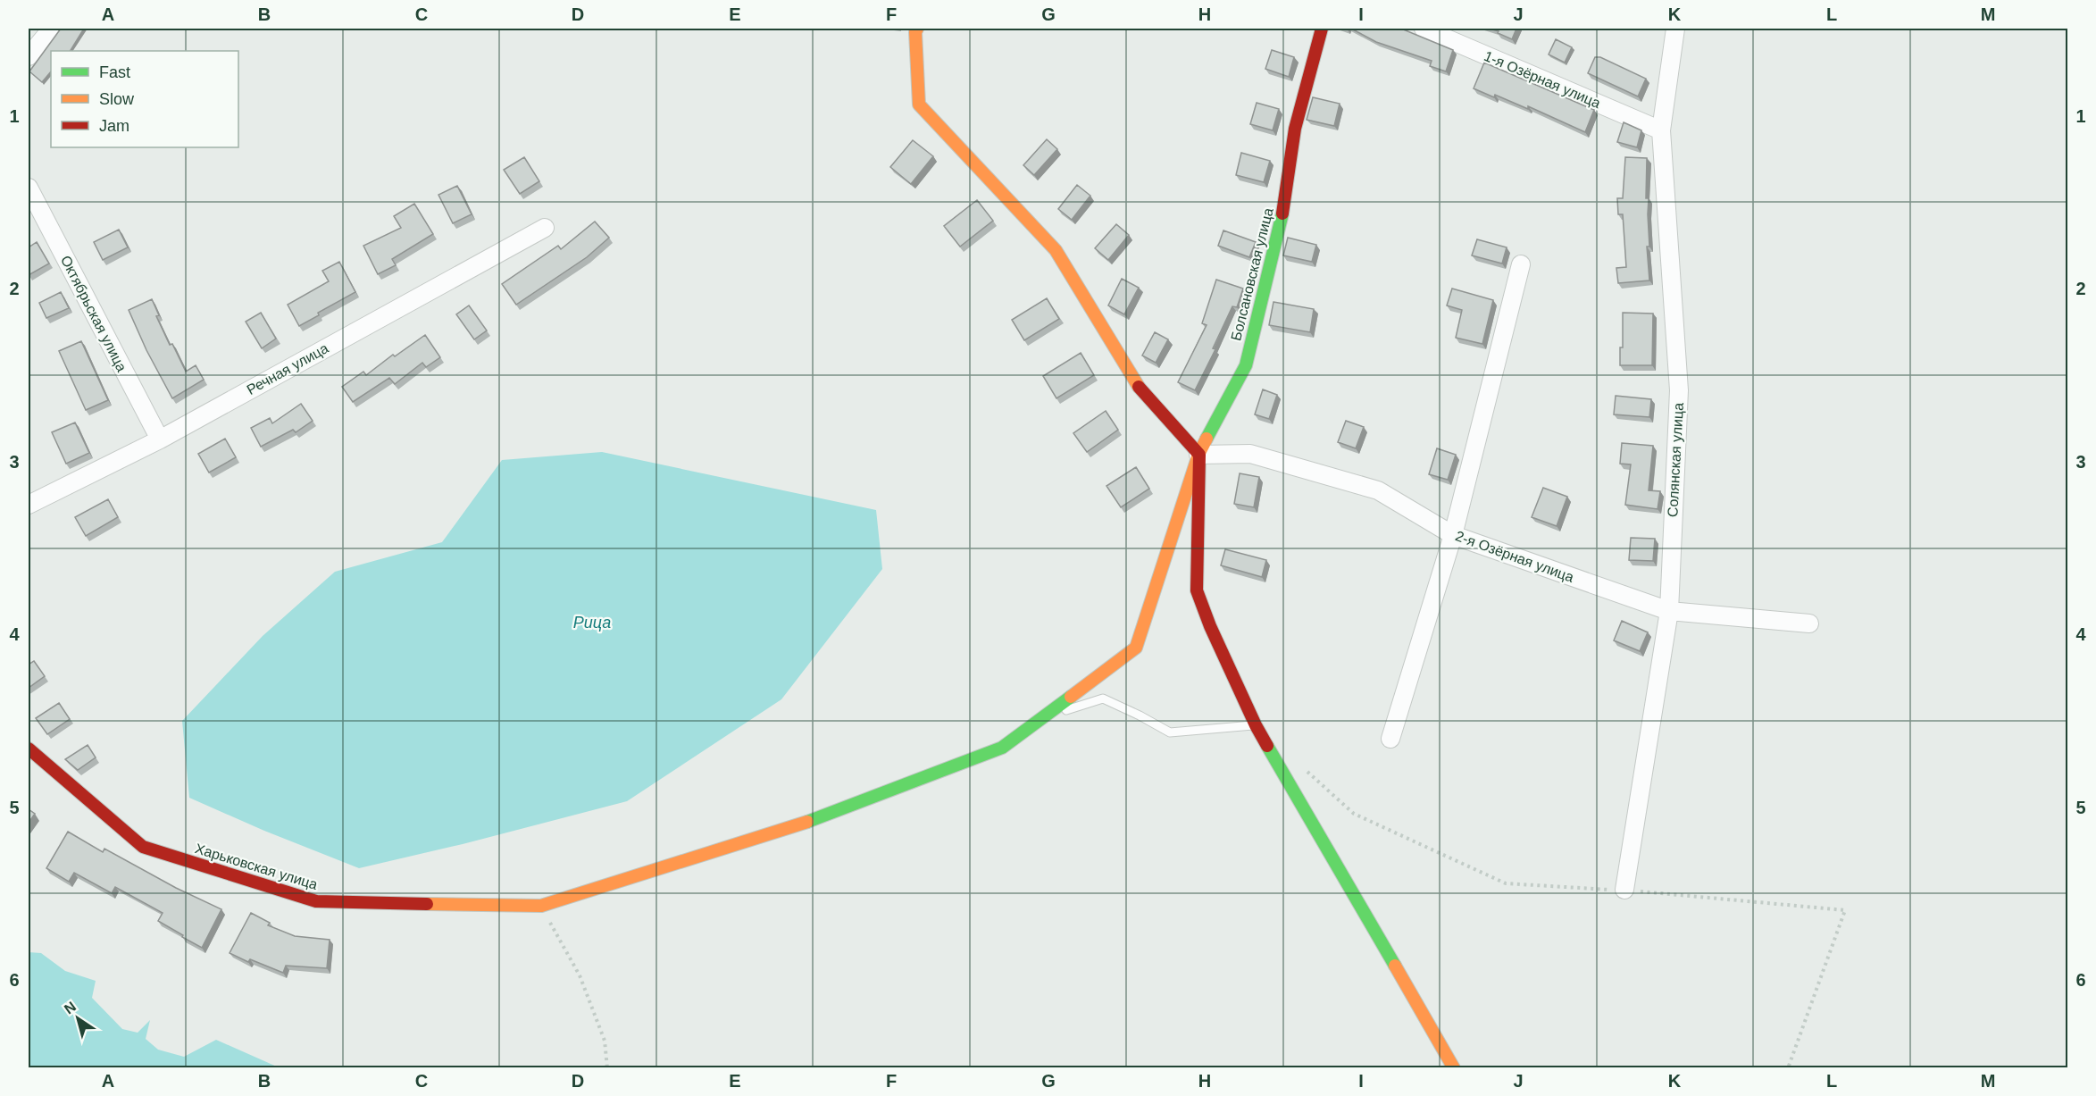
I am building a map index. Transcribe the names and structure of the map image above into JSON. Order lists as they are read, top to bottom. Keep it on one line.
{"streets":{"street":["1-я Озёрная улица","Болсановская улица","Октябрьская улица","Речная улица","Солянская улица","2-я Озёрная улица","Харьковская улица"]},"crossings":[["1-я Озёрная улица","Солянская улица"],["Болсановская улица","2-я Озёрная улица"],["Болсановская улица","Харьковская улица"],["Октябрьская улица","Речная улица"],["Солянская улица","2-я Озёрная улица"]],"water":["Рица"],"legend":["Fast","Slow","Jam"],"north":"top left","grid":{"columns":["A","B","C","D","E","F","G","H","I","J","K","L","M"],"rows":["1","2","3","4","5","6"]}}
